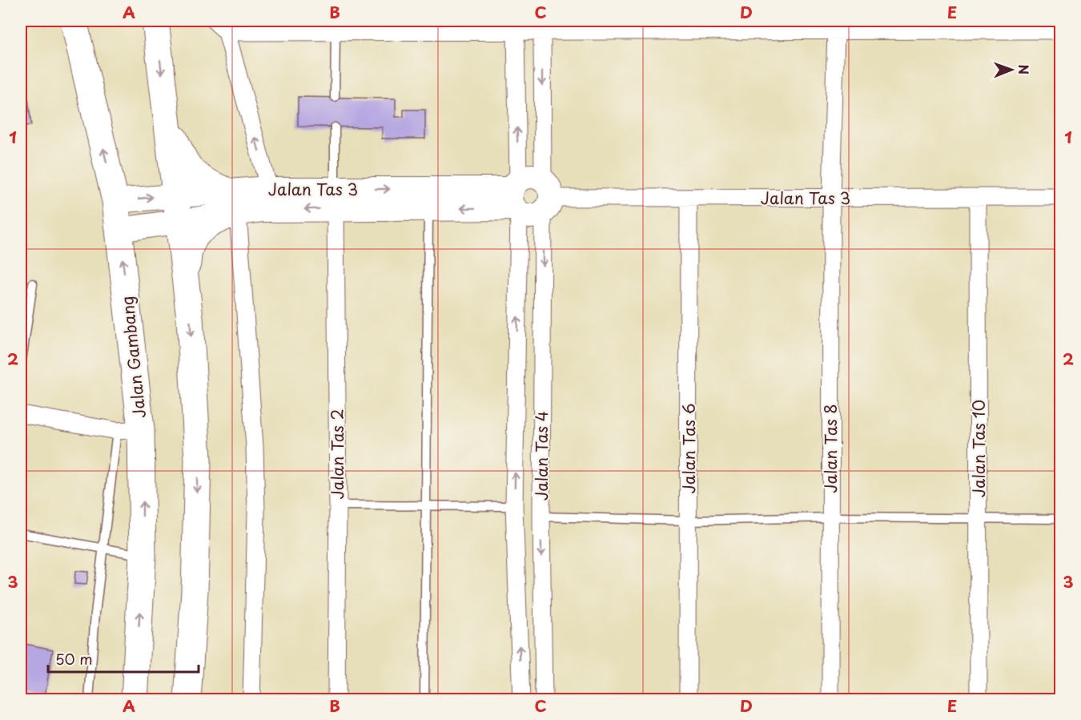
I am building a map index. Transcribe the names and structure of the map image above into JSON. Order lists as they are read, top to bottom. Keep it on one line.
{"streets":{"highway":["Jalan Gambang"],"street":["Jalan Tas 3","Jalan Tas 6","Jalan Tas 8","Jalan Tas 10","Jalan Tas 2","Jalan Tas 4"]},"crossings":[["Jalan Tas 3","Jalan Gambang"],["Jalan Tas 3","Jalan Tas 6"],["Jalan Tas 3","Jalan Tas 8"],["Jalan Tas 3","Jalan Tas 10"],["Jalan Tas 3","Jalan Tas 2"],["Jalan Tas 3","Jalan Tas 4"]],"scale_bar":"50 m","north":"right","grid":{"columns":["A","B","C","D","E"],"rows":["1","2","3"]}}
